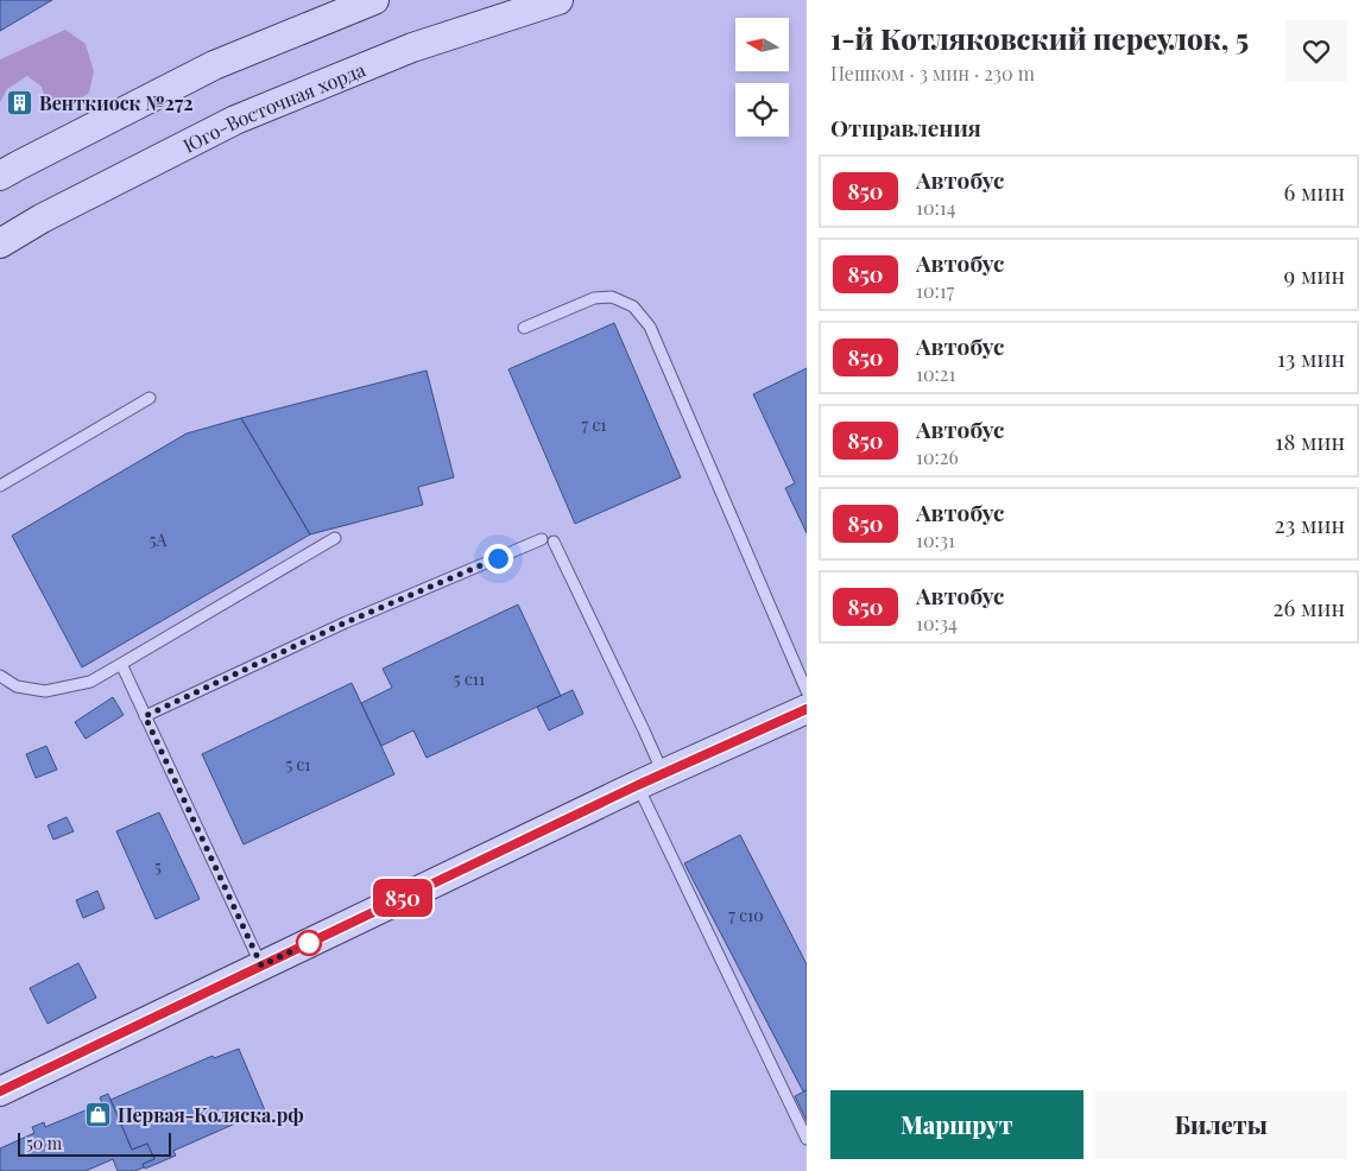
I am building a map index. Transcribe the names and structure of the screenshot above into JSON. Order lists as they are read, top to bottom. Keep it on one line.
{"streets":{"main road":["Юго-Восточная хорда"]},"places":{"building":["Венткиоск №272"],"shop":["Первая-Коляска.рф"]},"lines":["bus line 850"],"house_numbers":["7 с1","5А","5 с11","5 с1","5","7 с10"],"scale_bar":"50 m","north":"left","page":{"on_map":"850","heading":[["1-й Котляковский переулок, 5","Пешком · 3 мин · 230 m"],"Отправления"],"list":[{"mark":"850","name":"Автобус","note":"10:14","value":"6 мин"},{"mark":"850","name":"Автобус","note":"10:17","value":"9 мин"},{"mark":"850","name":"Автобус","note":"10:21","value":"13 мин"},{"mark":"850","name":"Автобус","note":"10:26","value":"18 мин"},{"mark":"850","name":"Автобус","note":"10:31","value":"23 мин"},{"mark":"850","name":"Автобус","note":"10:34","value":"26 мин"}],"buttons":["Маршрут","Билеты"],"scale":"50 m"}}
